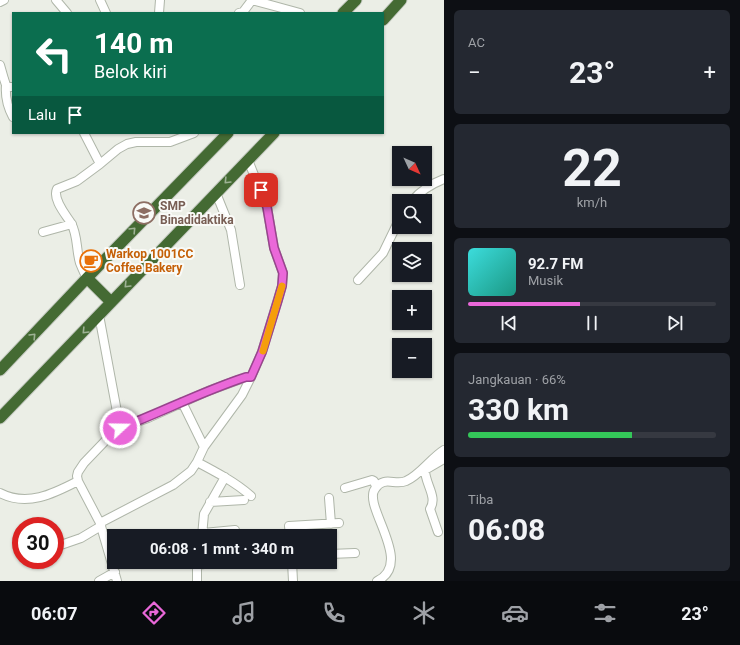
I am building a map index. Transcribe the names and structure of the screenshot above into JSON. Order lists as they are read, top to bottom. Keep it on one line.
{"places":{"school or university":["SMP Binadidaktika"],"cafe":["Warkop 1001CC Coffee Bakery"]},"north":"bottom right","page":{"tile":["AC",["22","km/h"],["Jangkauan · 66%","330 km"],["Tiba","06:08"]],"turn":["140 m","Belok kiri"],"heat":["−","23°","+"],"then":"Lalu","map_buttons":["+","−"],"song":["92.7 FM","Musik"],"limit":"30","trip":"06:08 · 1 mnt · 340 m","tabs":["06:07","23°"]}}
